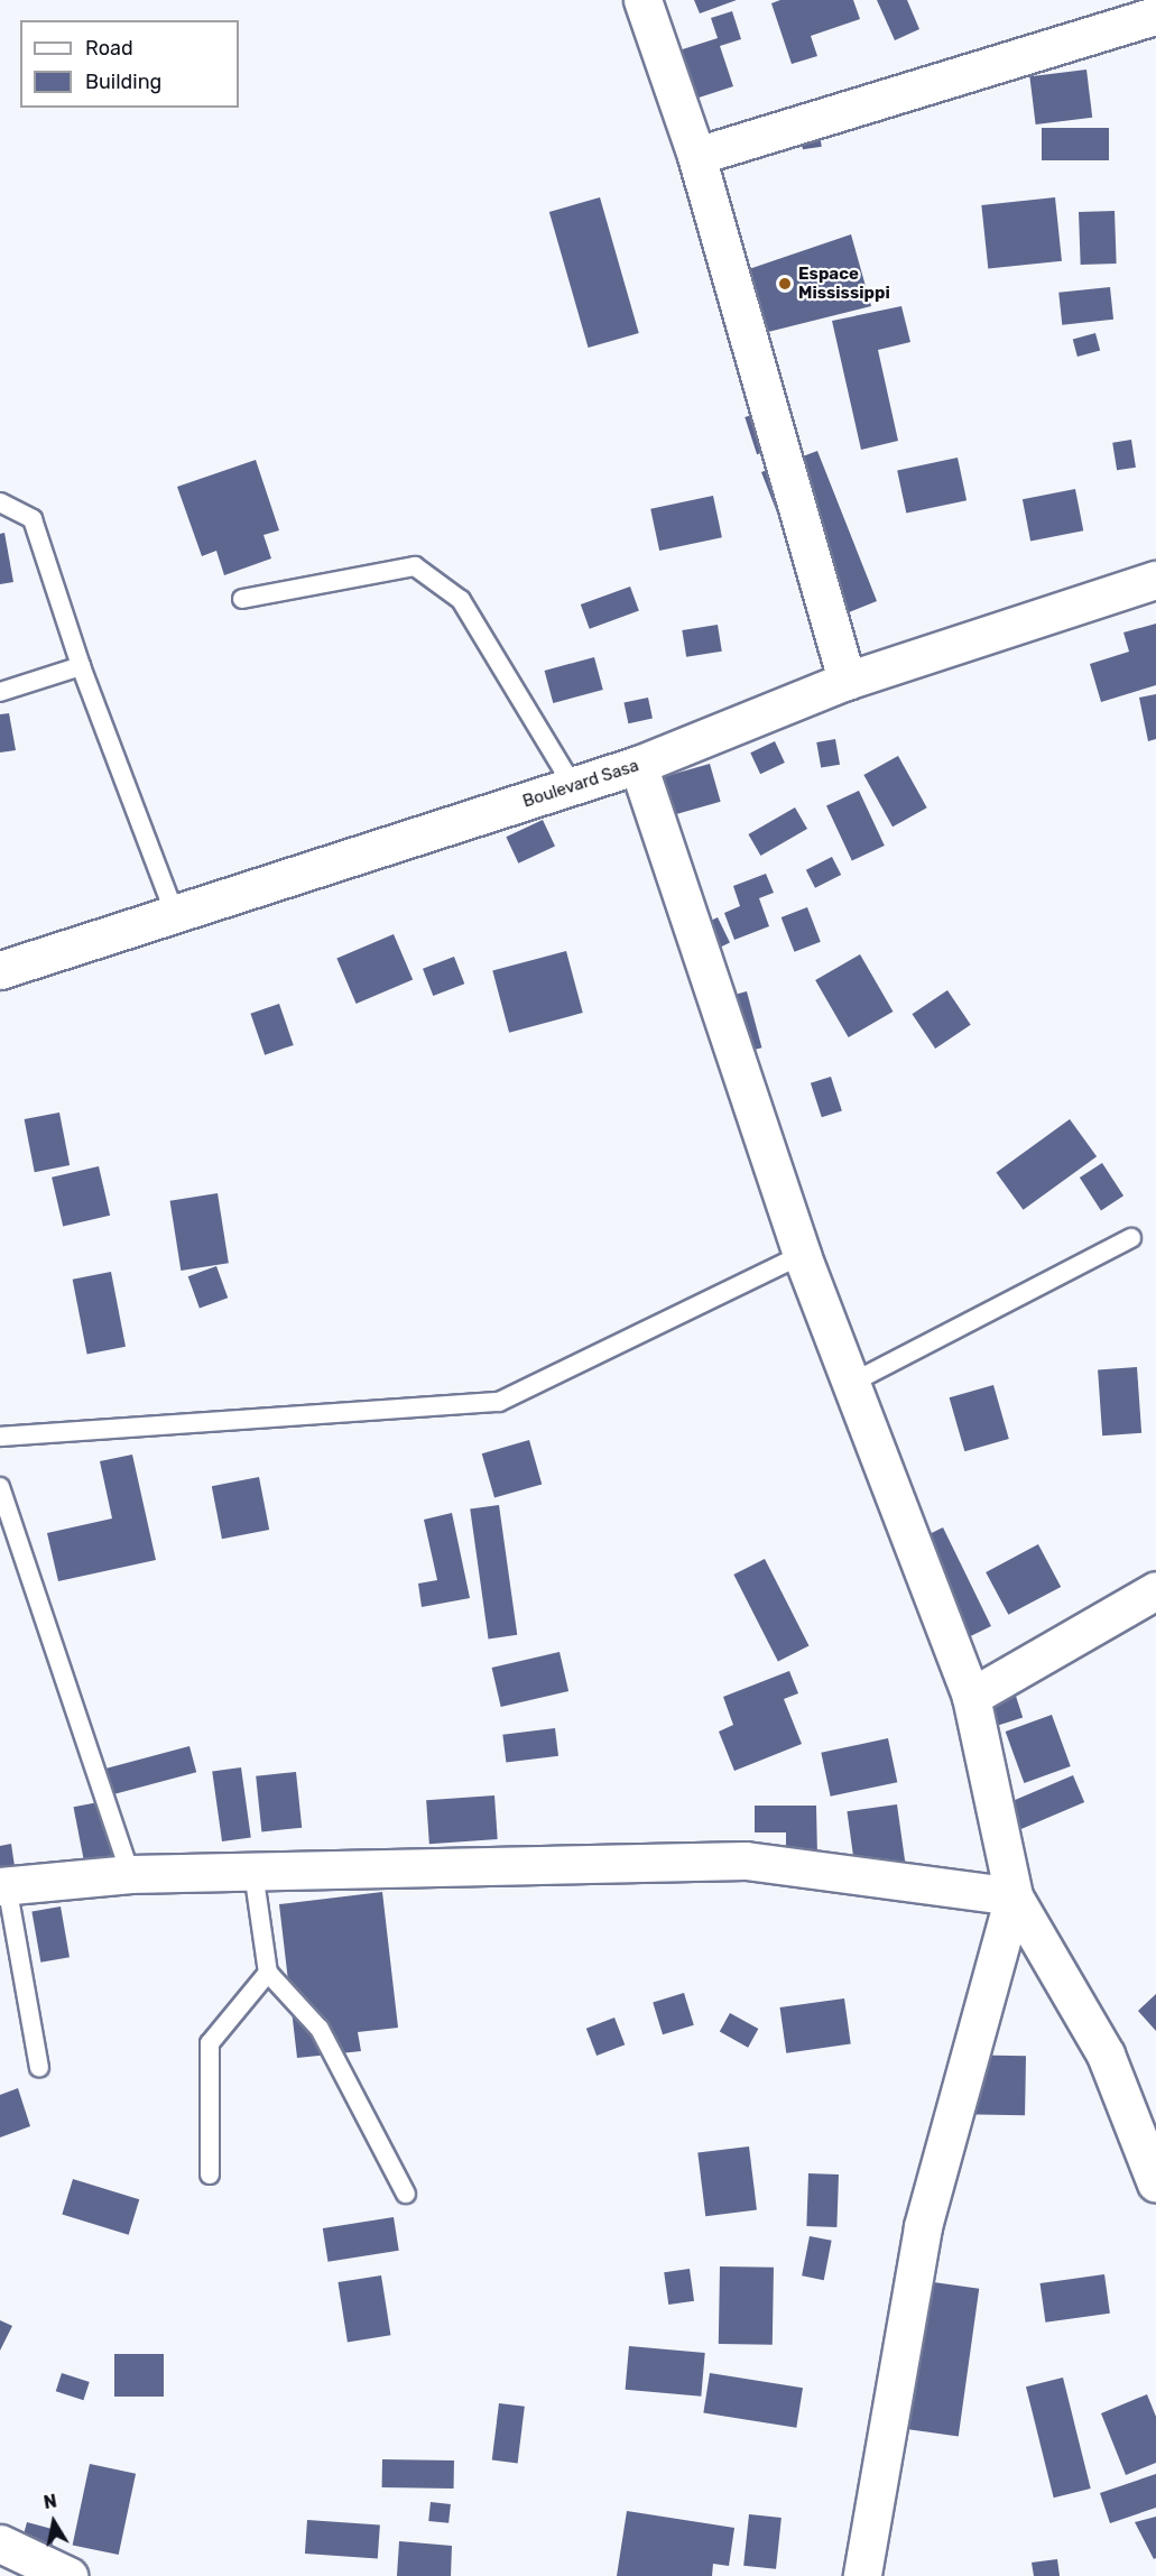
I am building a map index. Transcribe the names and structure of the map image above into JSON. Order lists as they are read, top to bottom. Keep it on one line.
{"streets":{"street":["Boulevard Sasa"]},"places":["Espace Mississippi"],"legend":["Road","Building"],"north":"top"}
